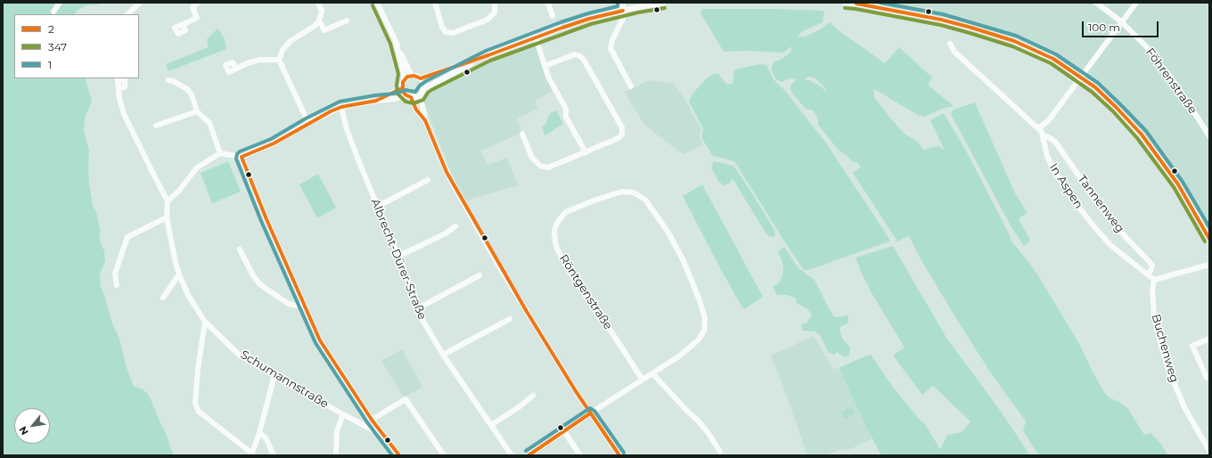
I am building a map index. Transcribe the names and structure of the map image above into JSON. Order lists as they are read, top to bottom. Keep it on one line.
{"streets":{"street":["Föhrenstraße","In Aspen","Tannenweg","Albrecht-Dürer-Straße","Röntgenstraße","Buchenweg","Schumannstraße"]},"crossings":[["In Aspen","Tannenweg"],["In Aspen","Buchenweg"]],"lines":["transit line 1","transit line 2","transit line 347"],"legend":["2","347","1"],"scale_bar":"100 m","north":"bottom left"}
